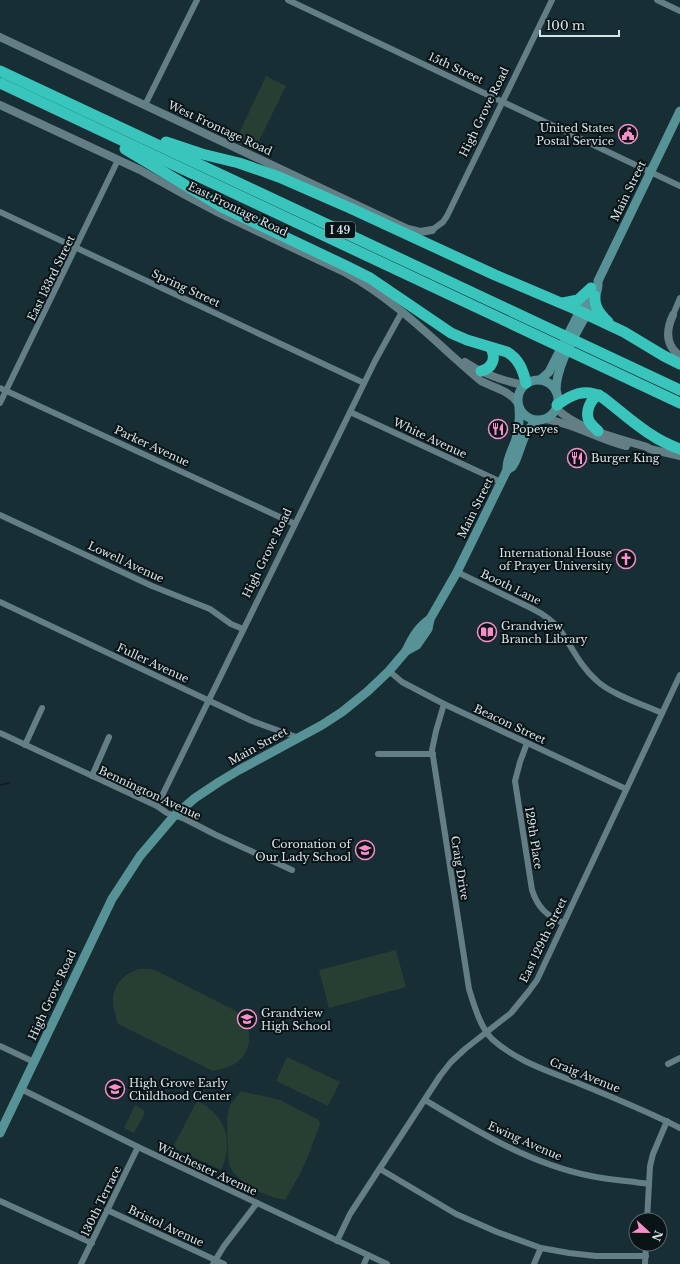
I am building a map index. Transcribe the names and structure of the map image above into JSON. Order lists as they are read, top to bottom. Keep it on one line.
{"streets":{"highway":["I 49"],"main road":["High Grove Road","Main Street"],"street":["15th Street","West Frontage Road","East Frontage Road","East 133rd Street","Spring Street","White Avenue","Parker Avenue","Lowell Avenue","Booth Lane","Fuller Avenue","Beacon Street","Bennington Avenue","129th Place","Craig Drive","East 129th Street","Craig Avenue","Ewing Avenue","Winchester Avenue","130th Terrace","Bristol Avenue"]},"crossings":[["15th Street","High Grove Road"],["15th Street","Main Street"],["High Grove Road","West Frontage Road"],["High Grove Road","Main Street"],["High Grove Road","East Frontage Road"],["High Grove Road","Spring Street"],["High Grove Road","White Avenue"],["High Grove Road","Parker Avenue"],["High Grove Road","Lowell Avenue"],["High Grove Road","Fuller Avenue"],["High Grove Road","Bennington Avenue"],["High Grove Road","Winchester Avenue"],["Main Street","East Frontage Road"],["Main Street","White Avenue"],["Main Street","Booth Lane"],["Main Street","Fuller Avenue"],["Main Street","Beacon Street"],["Main Street","Bennington Avenue"],["East Frontage Road","East 133rd Street"],["East 133rd Street","Spring Street"],["East 133rd Street","Parker Avenue"],["Booth Lane","East 129th Street"],["Beacon Street","129th Place"],["Beacon Street","Craig Drive"],["Beacon Street","East 129th Street"],["129th Place","East 129th Street"],["Craig Drive","East 129th Street"],["Craig Drive","Craig Avenue"],["East 129th Street","Craig Avenue"],["East 129th Street","Ewing Avenue"],["East 129th Street","Winchester Avenue"],["Winchester Avenue","130th Terrace"],["130th Terrace","Bristol Avenue"]],"places":{"public building":["United States Postal Service"],"restaurant":["Popeyes","Burger King"],"church":["International House of Prayer University"],"library":["Grandview Branch Library"],"school or university":["Coronation of Our Lady School","Grandview High School","High Grove Early Childhood Center"]},"scale_bar":"100 m","north":"right"}
